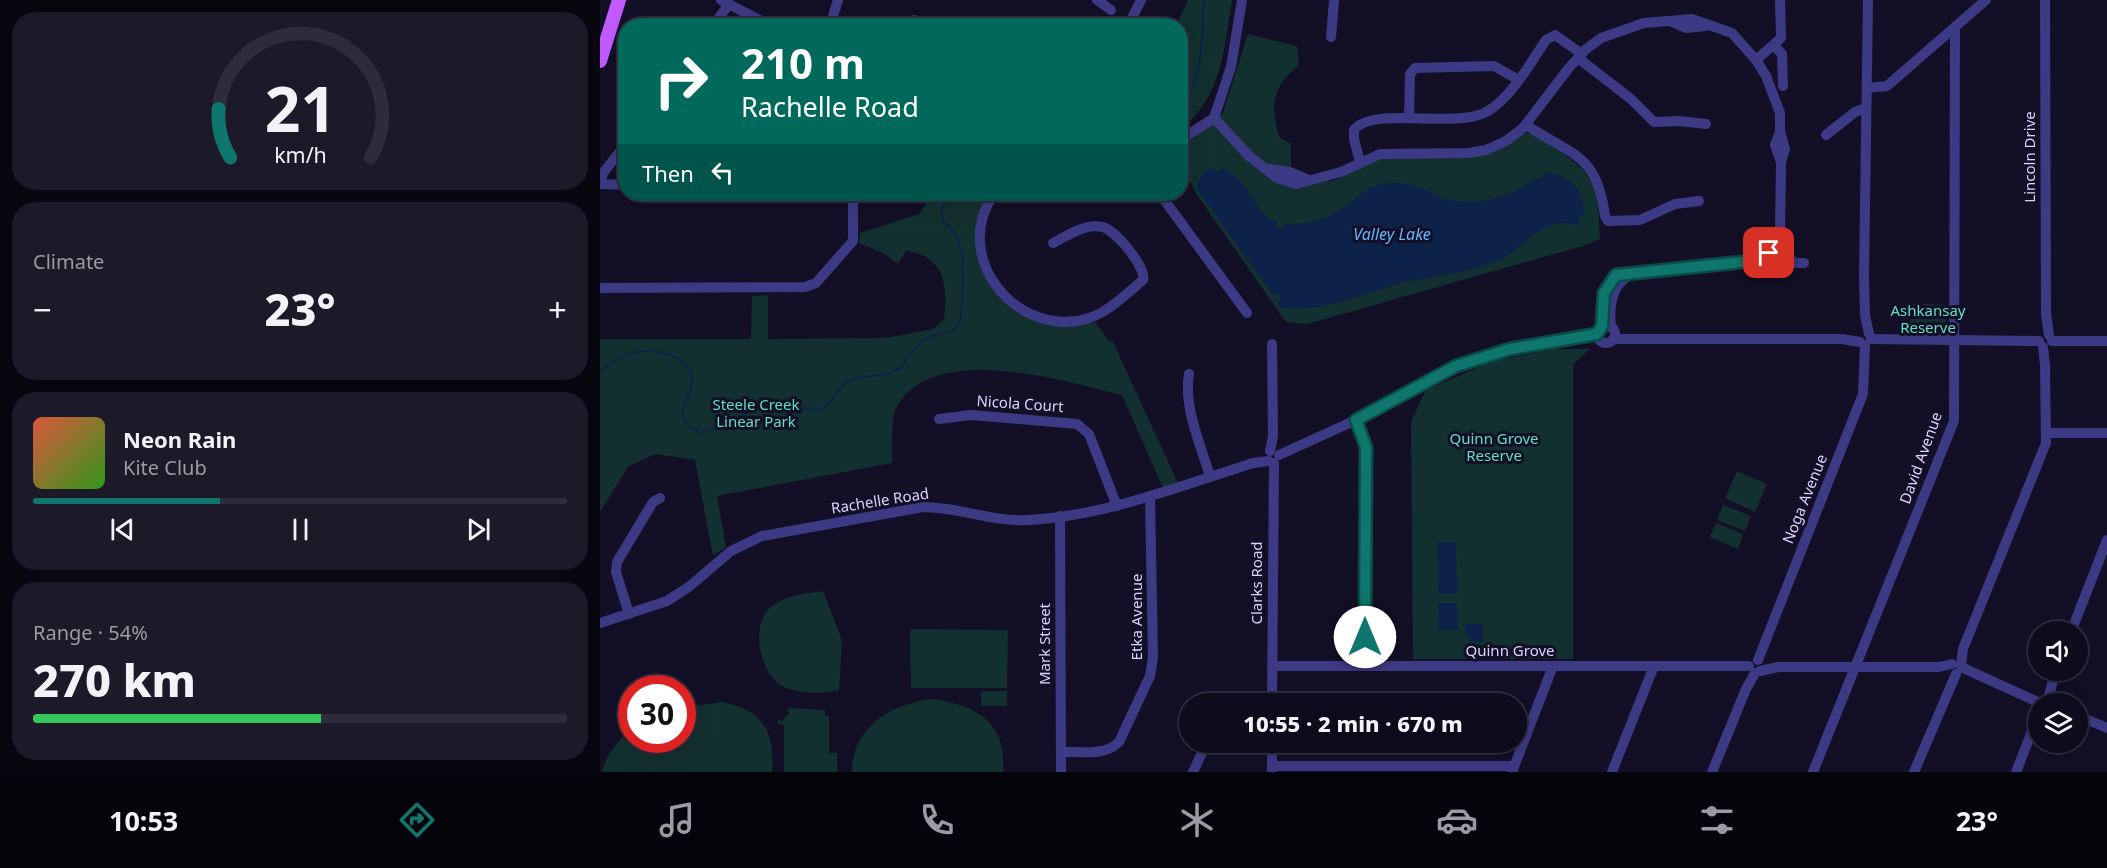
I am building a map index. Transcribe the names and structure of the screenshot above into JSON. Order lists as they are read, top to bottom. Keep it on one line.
{"streets":{"street":["Lincoln Drive","Nicola Court","David Avenue","Noga Avenue","Rachelle Road","Clarks Road","Etka Avenue","Mark Street","Quinn Grove"]},"crossings":[["Lincoln Drive","Rachelle Road"],["Lincoln Drive","Quinn Grove"],["Nicola Court","Rachelle Road"],["David Avenue","Rachelle Road"],["David Avenue","Quinn Grove"],["Noga Avenue","Rachelle Road"],["Noga Avenue","Quinn Grove"],["Rachelle Road","Clarks Road"],["Rachelle Road","Etka Avenue"],["Rachelle Road","Mark Street"],["Clarks Road","Quinn Grove"],["Etka Avenue","Mark Street"]],"water":["Valley Lake"],"parks":["Ashkansay Reserve","Steele Creek Linear Park","Quinn Grove Reserve"],"page":{"turn":["210 m","Rachelle Road"],"then":"Then","tile":["Climate",["Range · 54%","270 km"]],"heat":["−","23°","+"],"song":["Neon Rain","Kite Club"],"limit":"30","trip":"10:55 · 2 min · 670 m","tabs":["10:53","23°"],"gauge":["21","km/h"]}}
